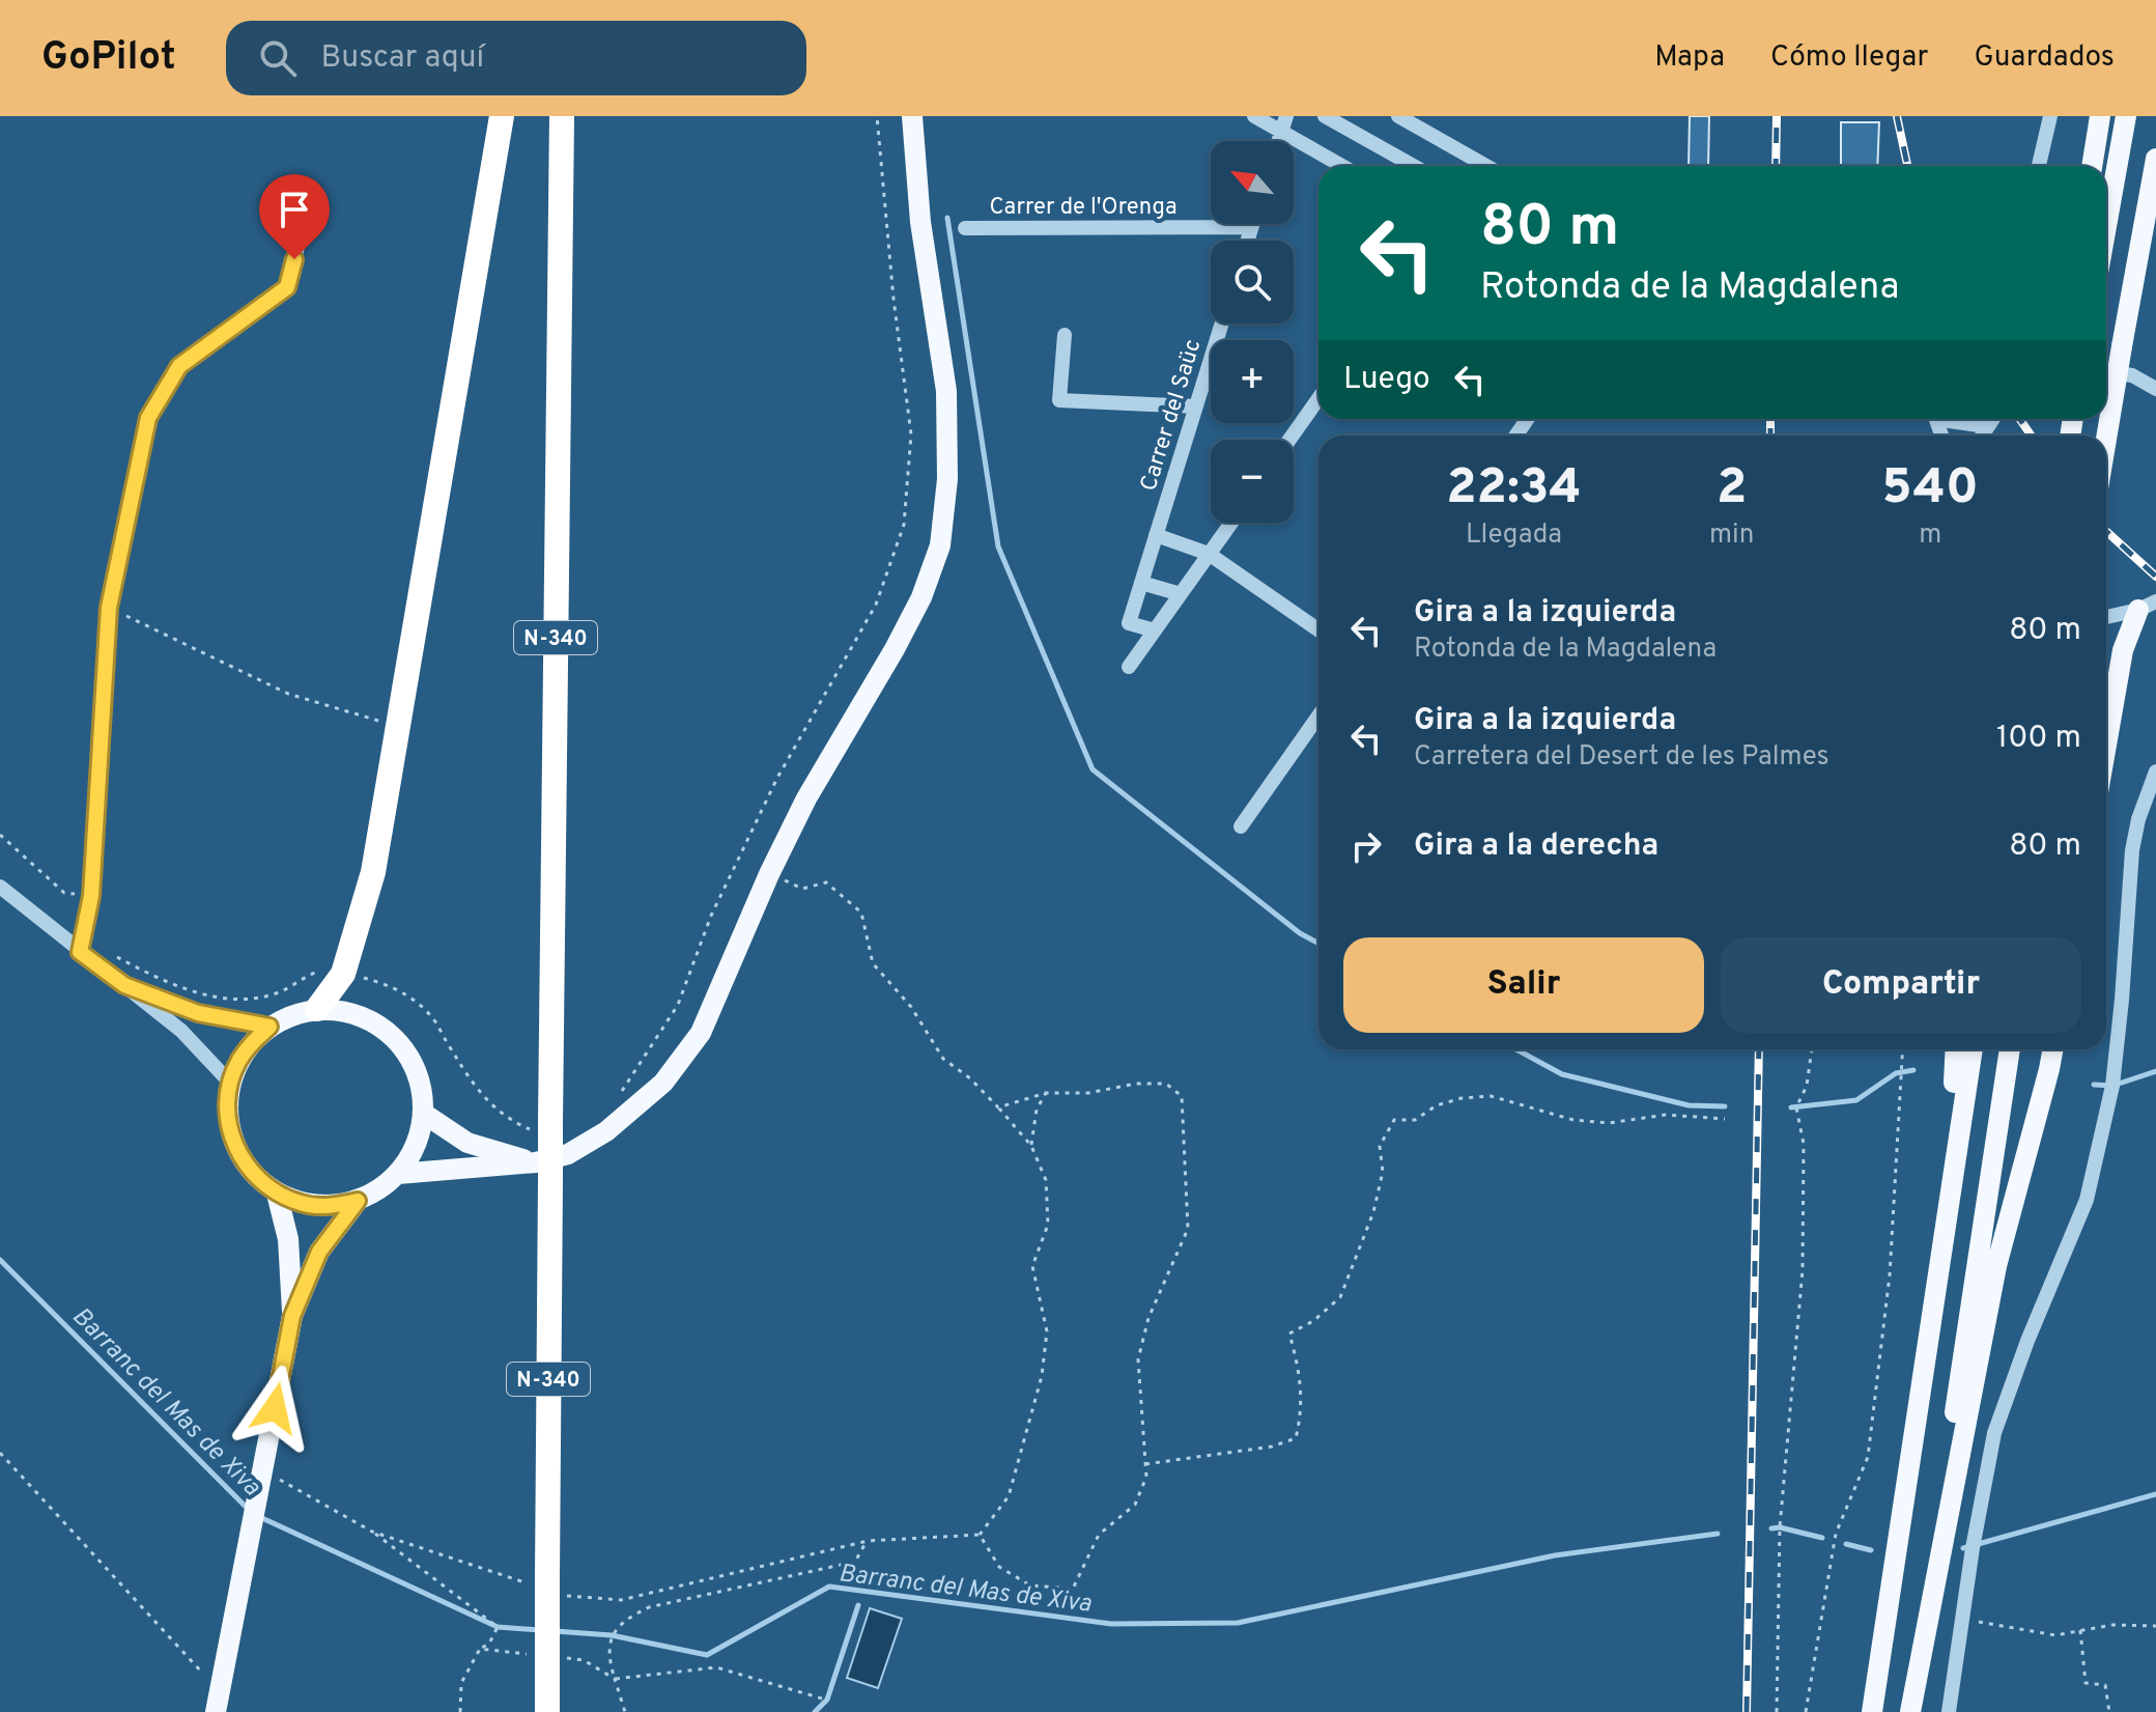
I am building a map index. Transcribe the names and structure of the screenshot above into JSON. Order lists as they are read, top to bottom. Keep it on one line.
{"streets":{"highway":["N-340"],"street":["Carrer de l'Orenga","Carrer del Saüc"]},"water":["Barranc del Mas de Xiva"],"north":"top left","page":{"header":"GoPilot","search":"Buscar aquí","nav":["Mapa","Cómo llegar","Guardados"],"map_buttons":["+","−"],"turn":["80 m","Rotonda de la Magdalena"],"then":"Luego","eta":["22:34","Llegada","2","min","540","m"],"list":[{"name":"Gira a la izquierda","note":"Rotonda de la Magdalena","value":"80 m"},{"name":"Gira a la izquierda","note":"Carretera del Desert de les Palmes","value":"100 m"},{"name":"Gira a la derecha","value":"80 m"}],"buttons":["Salir","Compartir"]}}
